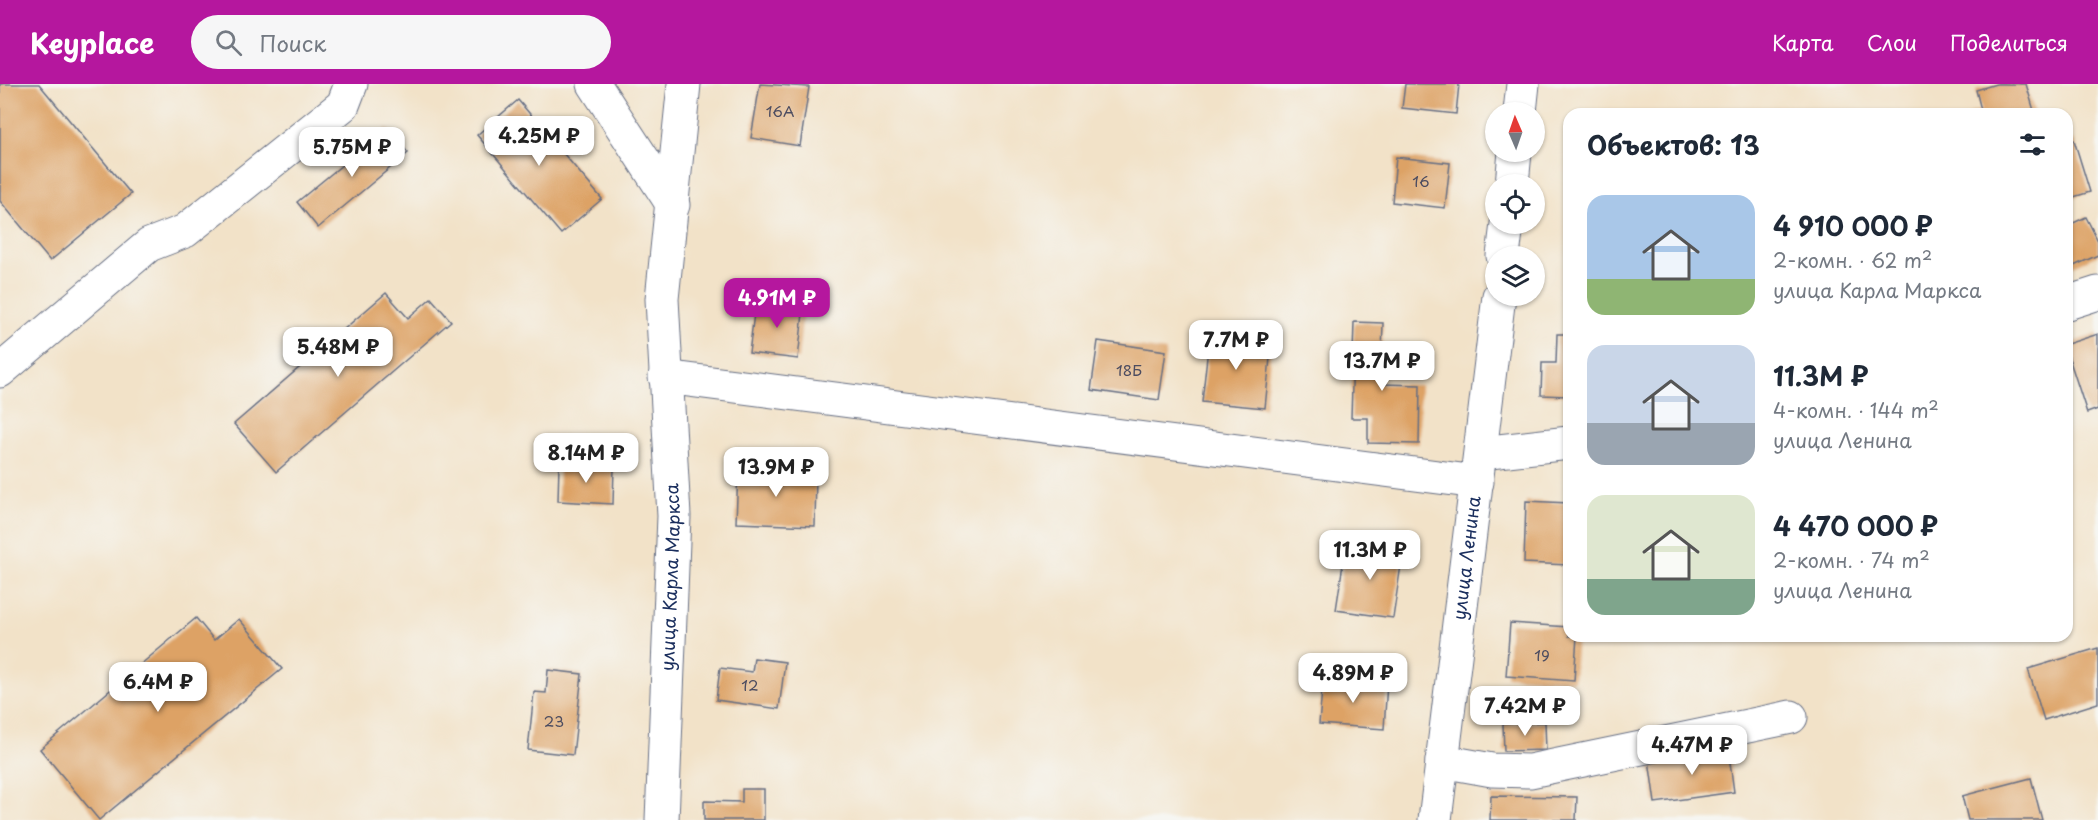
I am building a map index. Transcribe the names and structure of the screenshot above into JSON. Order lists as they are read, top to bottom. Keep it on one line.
{"streets":{"street":["улица Ленина","улица Карла Маркса"]},"house_numbers":["16А","16","18Б","19","12","23"],"north":"top","page":{"header":"Keyplace","search":"Поиск","nav":["Карта","Слои","Поделиться"],"heading":"Объектов: 13","price":["4.25M ₽","5.75M ₽","4.91M ₽","7.7M ₽","5.48M ₽","13.7M ₽","8.14M ₽","13.9M ₽","11.3M ₽","4.89M ₽","6.4M ₽","7.42M ₽","4.47M ₽"],"list":[{"name":"4 910 000 ₽","note":"2-комн. · 62 m² · улица Карла Маркса"},{"name":"11.3M ₽","note":"4-комн. · 144 m² · улица Ленина"},{"name":"4 470 000 ₽","note":"2-комн. · 74 m² · улица Ленина"}]}}
